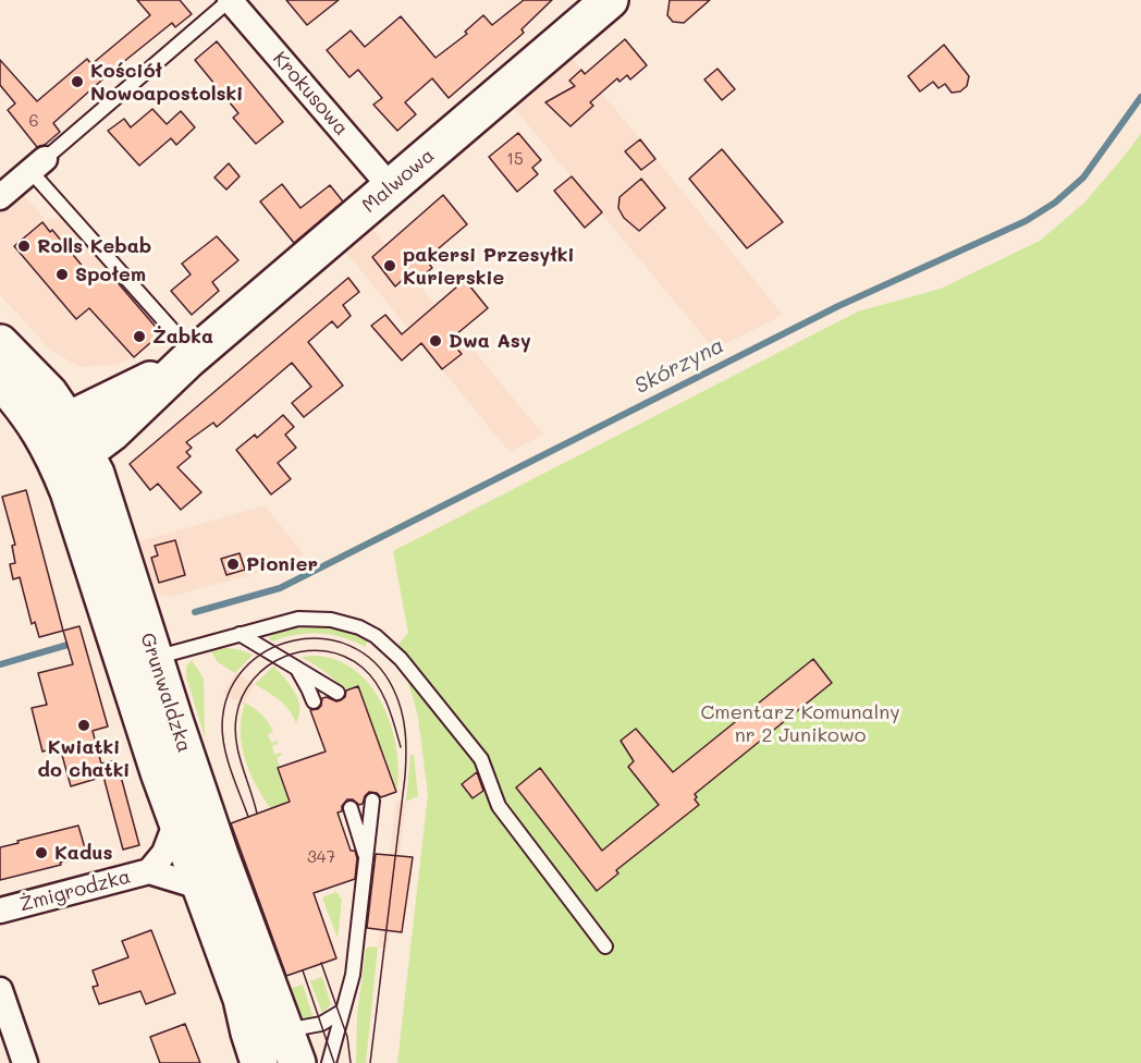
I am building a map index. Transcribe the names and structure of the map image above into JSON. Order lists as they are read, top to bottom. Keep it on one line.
{"streets":{"street":["Krokusowa","Malwowa","Grunwaldzka","Żmigrodzka"]},"crossings":[["Krokusowa","Malwowa"],["Malwowa","Grunwaldzka"],["Grunwaldzka","Żmigrodzka"]],"water":["Skórzyna"],"parks":["Cmentarz Komunalny nr 2 Junikowo"],"places":["Kościół Nowoapostolski","Rolls Kebab","pakersi Przesyłki Kurierskie","Społem","Żabka","Dwa Asy","Pionier","Kwiatki do chatki","Kadus"],"house_numbers":["6","15","347"]}
